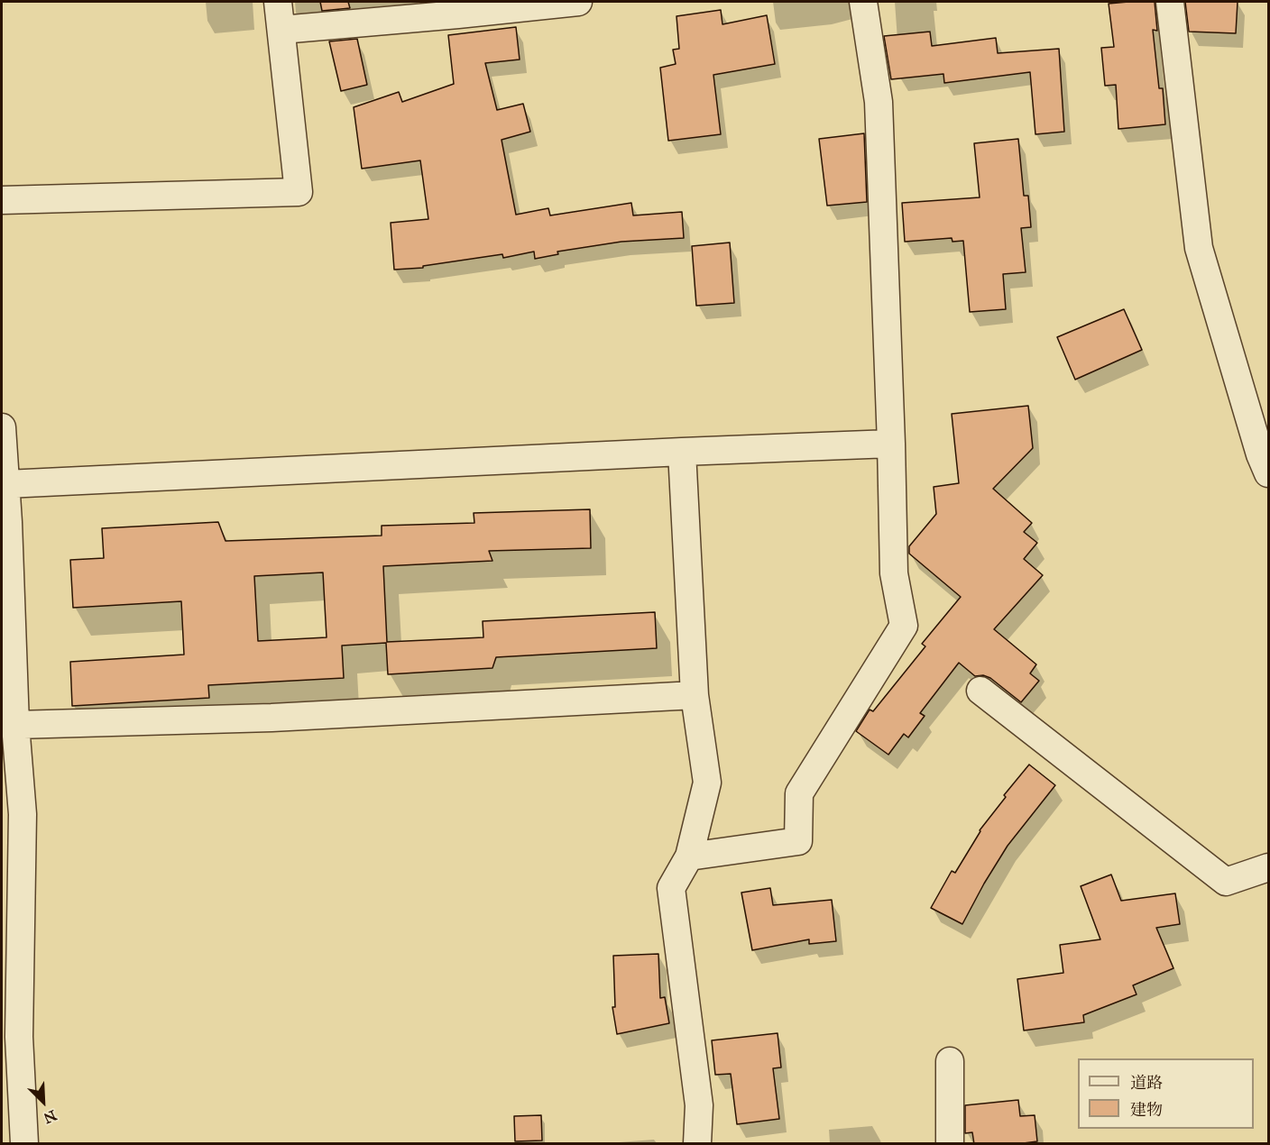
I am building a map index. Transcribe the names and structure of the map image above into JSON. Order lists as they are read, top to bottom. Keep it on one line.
{"legend":["道路","建物"],"north":"bottom right"}
